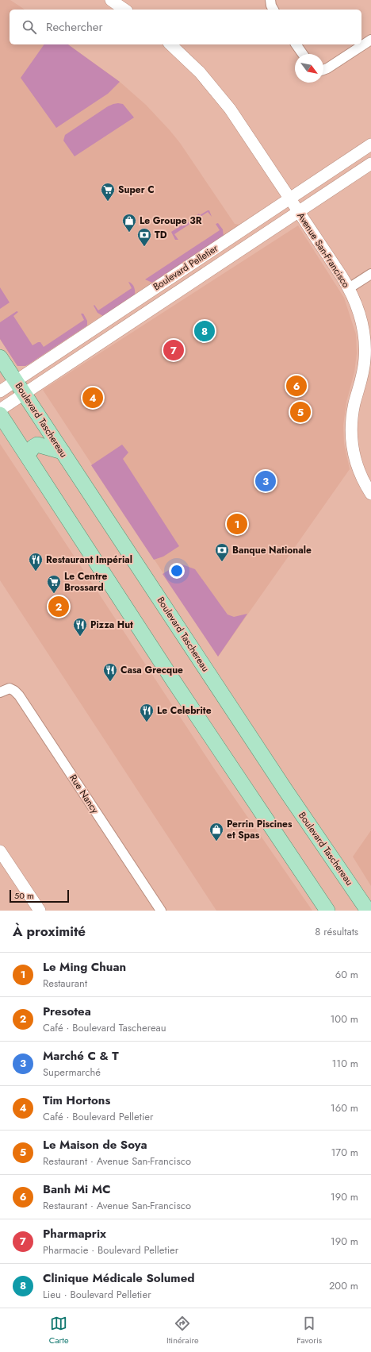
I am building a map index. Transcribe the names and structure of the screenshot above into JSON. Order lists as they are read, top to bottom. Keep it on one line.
{"streets":{"main road":["Boulevard Taschereau"],"street":["Avenue San-Francisco","Boulevard Pelletier","Rue Nancy"]},"crossings":[["Avenue San-Francisco","Boulevard Pelletier"],["Boulevard Pelletier","Boulevard Taschereau"]],"places":{"supermarket":["Super C","Le Centre Brossard"],"shop":["Le Groupe 3R","Perrin Piscines et Spas"],"bank":["TD","Banque Nationale"],"restaurant":["Restaurant Impérial","Pizza Hut","Casa Grecque","Le Celebrite"]},"scale_bar":"50 m","north":"bottom right","page":{"search":"Rechercher","pins":["8","7","6","4","5","3","1","2"],"scale":"50 m","heading":["À proximité","8 résultats"],"list":[{"mark":"1","name":"Le Ming Chuan","note":"Restaurant","value":"60 m"},{"mark":"2","name":"Presotea","note":"Café · Boulevard Taschereau","value":"100 m"},{"mark":"3","name":"Marché C & T","note":"Supermarché","value":"110 m"},{"mark":"4","name":"Tim Hortons","note":"Café · Boulevard Pelletier","value":"160 m"},{"mark":"5","name":"Le Maison de Soya","note":"Restaurant · Avenue San-Francisco","value":"170 m"},{"mark":"6","name":"Banh Mi MC","note":"Restaurant · Avenue San-Francisco","value":"190 m"},{"mark":"7","name":"Pharmaprix","note":"Pharmacie · Boulevard Pelletier","value":"190 m"},{"mark":"8","name":"Clinique Médicale Solumed","note":"Lieu · Boulevard Pelletier","value":"200 m"}],"nav":["Carte","Itinéraire","Favoris"]}}
